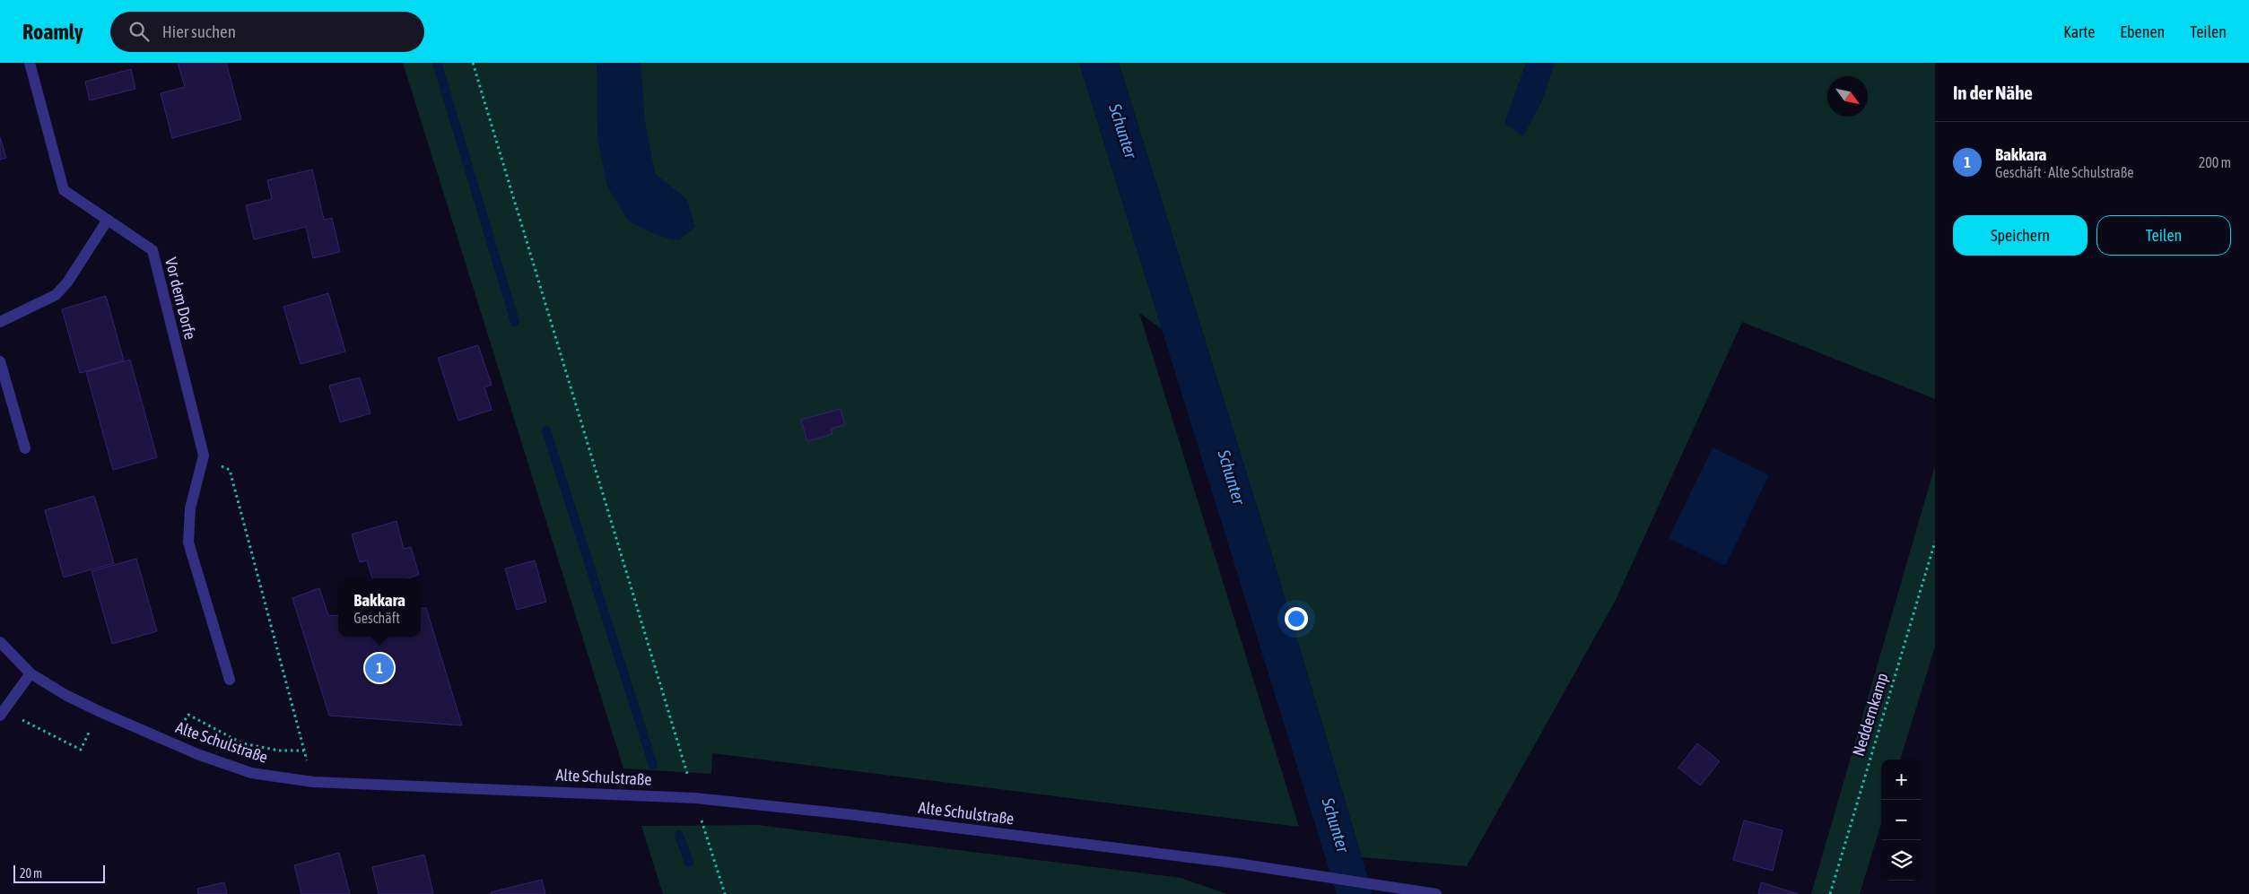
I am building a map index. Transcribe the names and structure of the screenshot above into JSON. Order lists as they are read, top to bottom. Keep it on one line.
{"streets":{"street":["Vor dem Dorfe","Alte Schulstraße"],"path":["Neddernkamp"]},"water":["Schunter"],"scale_bar":"20 m","north":"bottom right","page":{"header":"Roamly","search":"Hier suchen","nav":["Karte","Ebenen","Teilen"],"heading":"In der Nähe","list":[{"mark":"1","name":"Bakkara","note":"Geschäft · Alte Schulstraße","value":"200 m"}],"buttons":["Speichern","Teilen"],"popup":["Bakkara","Geschäft"],"pins":"1","map_buttons":["+","−"],"scale":"20 m"}}
